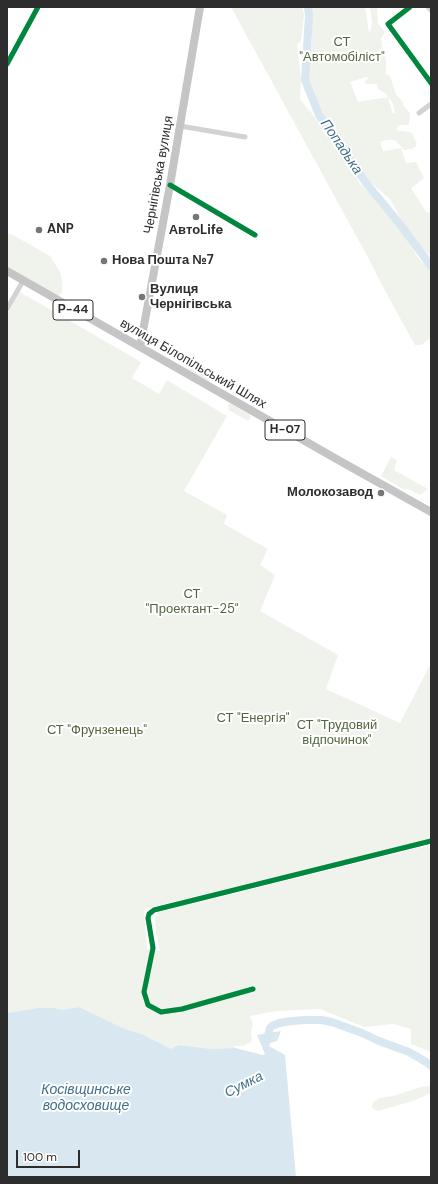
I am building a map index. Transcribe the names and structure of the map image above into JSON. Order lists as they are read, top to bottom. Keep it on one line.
{"streets":{"main road":["Чернігівська вулиця","Р-44","вулиця Білопільський Шлях","Н-07"]},"crossings":[["Чернігівська вулиця","вулиця Білопільський Шлях"]],"water":["Попадька","Сумка","Косівщинське водосховище"],"parks":["СТ \"Автомобіліст\"","СТ \"Проектант-25\"","СТ \"Енергія\"","СТ \"Трудовий відпочинок\"","СТ \"Фрунзенець\""],"places":["АвтоLife","ANP","Нова Пошта №7","Вулиця Чернігівська","Молокозавод"],"scale_bar":"100 m"}
